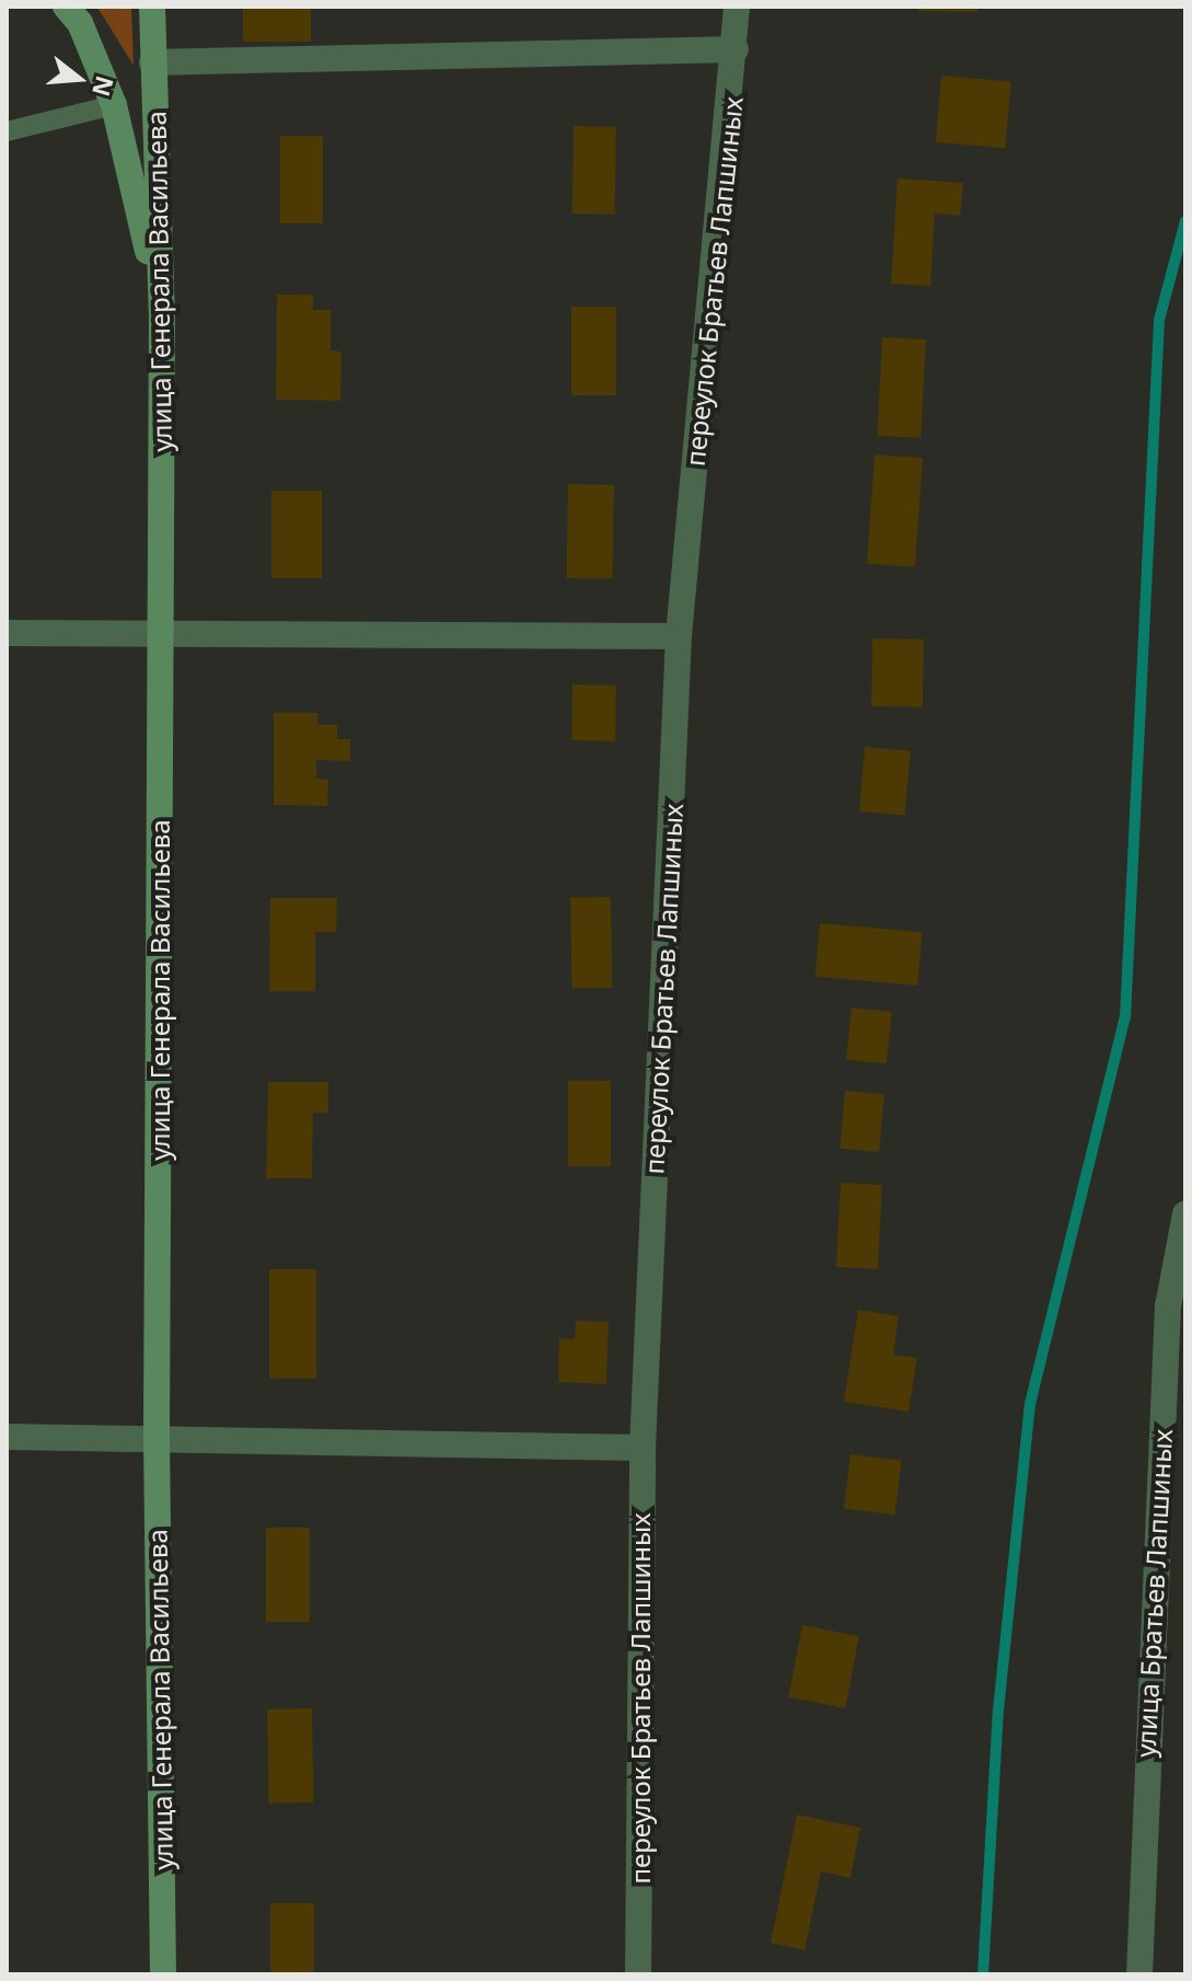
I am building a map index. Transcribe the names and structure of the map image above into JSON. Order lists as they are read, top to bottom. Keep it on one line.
{"streets":{"main road":["улица Генерала Васильева"],"street":["переулок Братьев Лапшиных","улица Братьев Лапшиных"]},"north":"right"}
